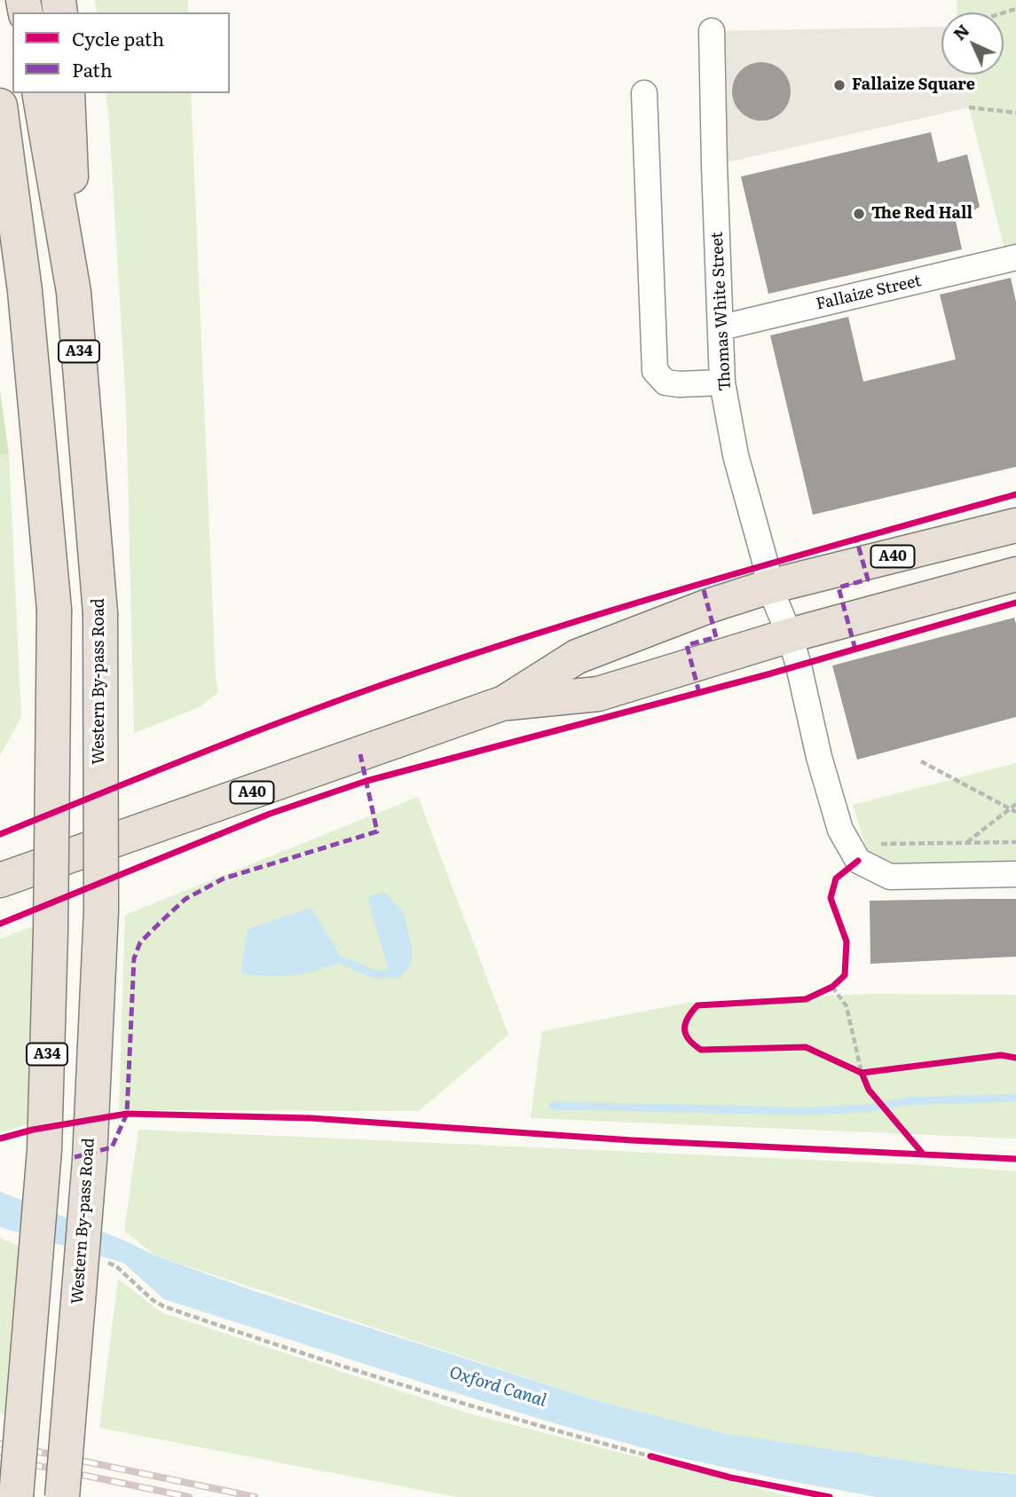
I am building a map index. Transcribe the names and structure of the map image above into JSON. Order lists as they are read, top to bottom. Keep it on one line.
{"streets":{"highway":["A34","A40","Western By-pass Road"],"street":["Fallaize Street","Thomas White Street"]},"crossings":[["Fallaize Street","Thomas White Street"],["Thomas White Street","A40"]],"water":["Oxford Canal"],"places":["Fallaize Square","The Red Hall"],"legend":["Cycle path","Path"],"north":"top left"}
